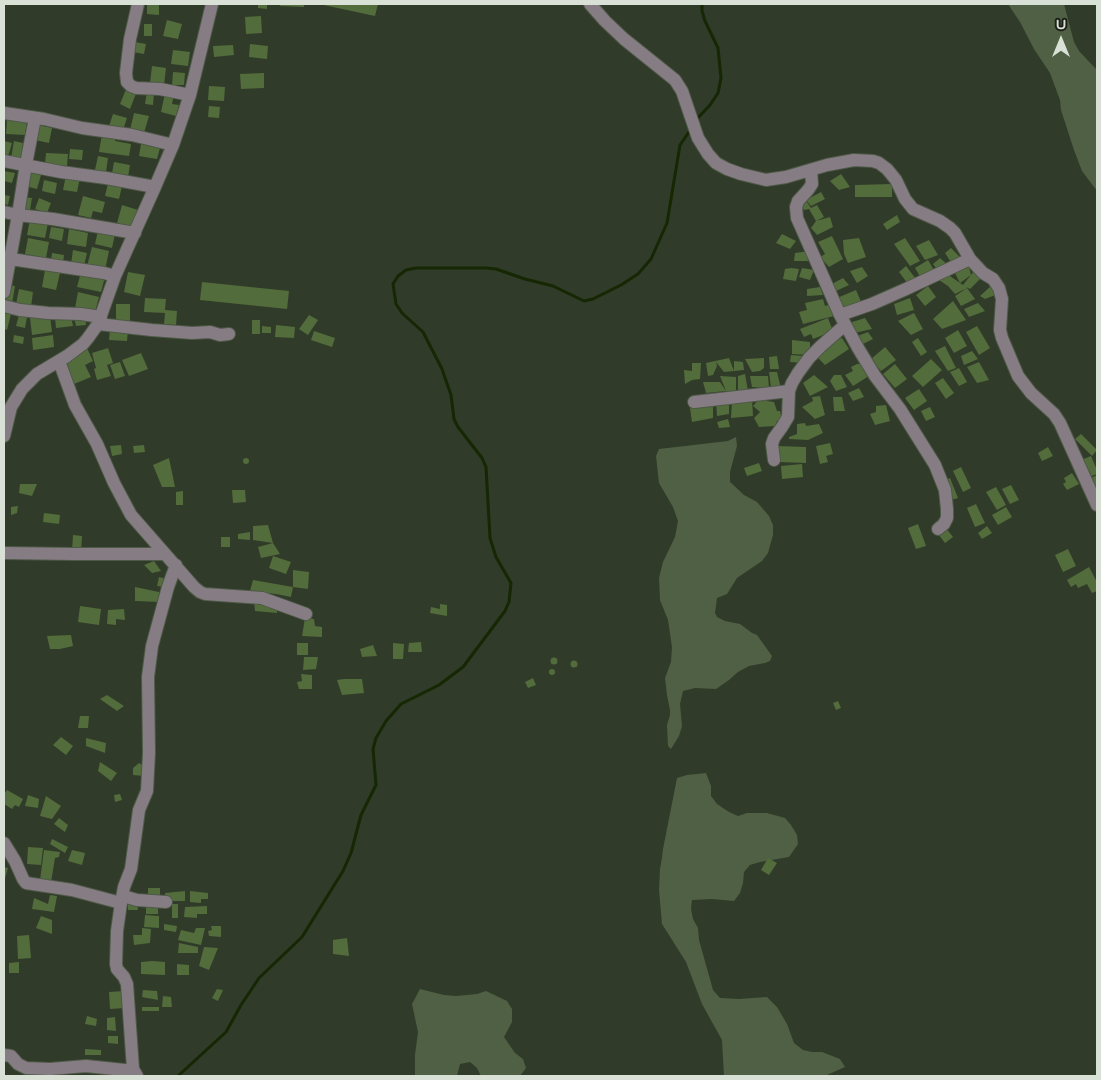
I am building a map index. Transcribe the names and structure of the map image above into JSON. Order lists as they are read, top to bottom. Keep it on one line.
{"north":"top"}
